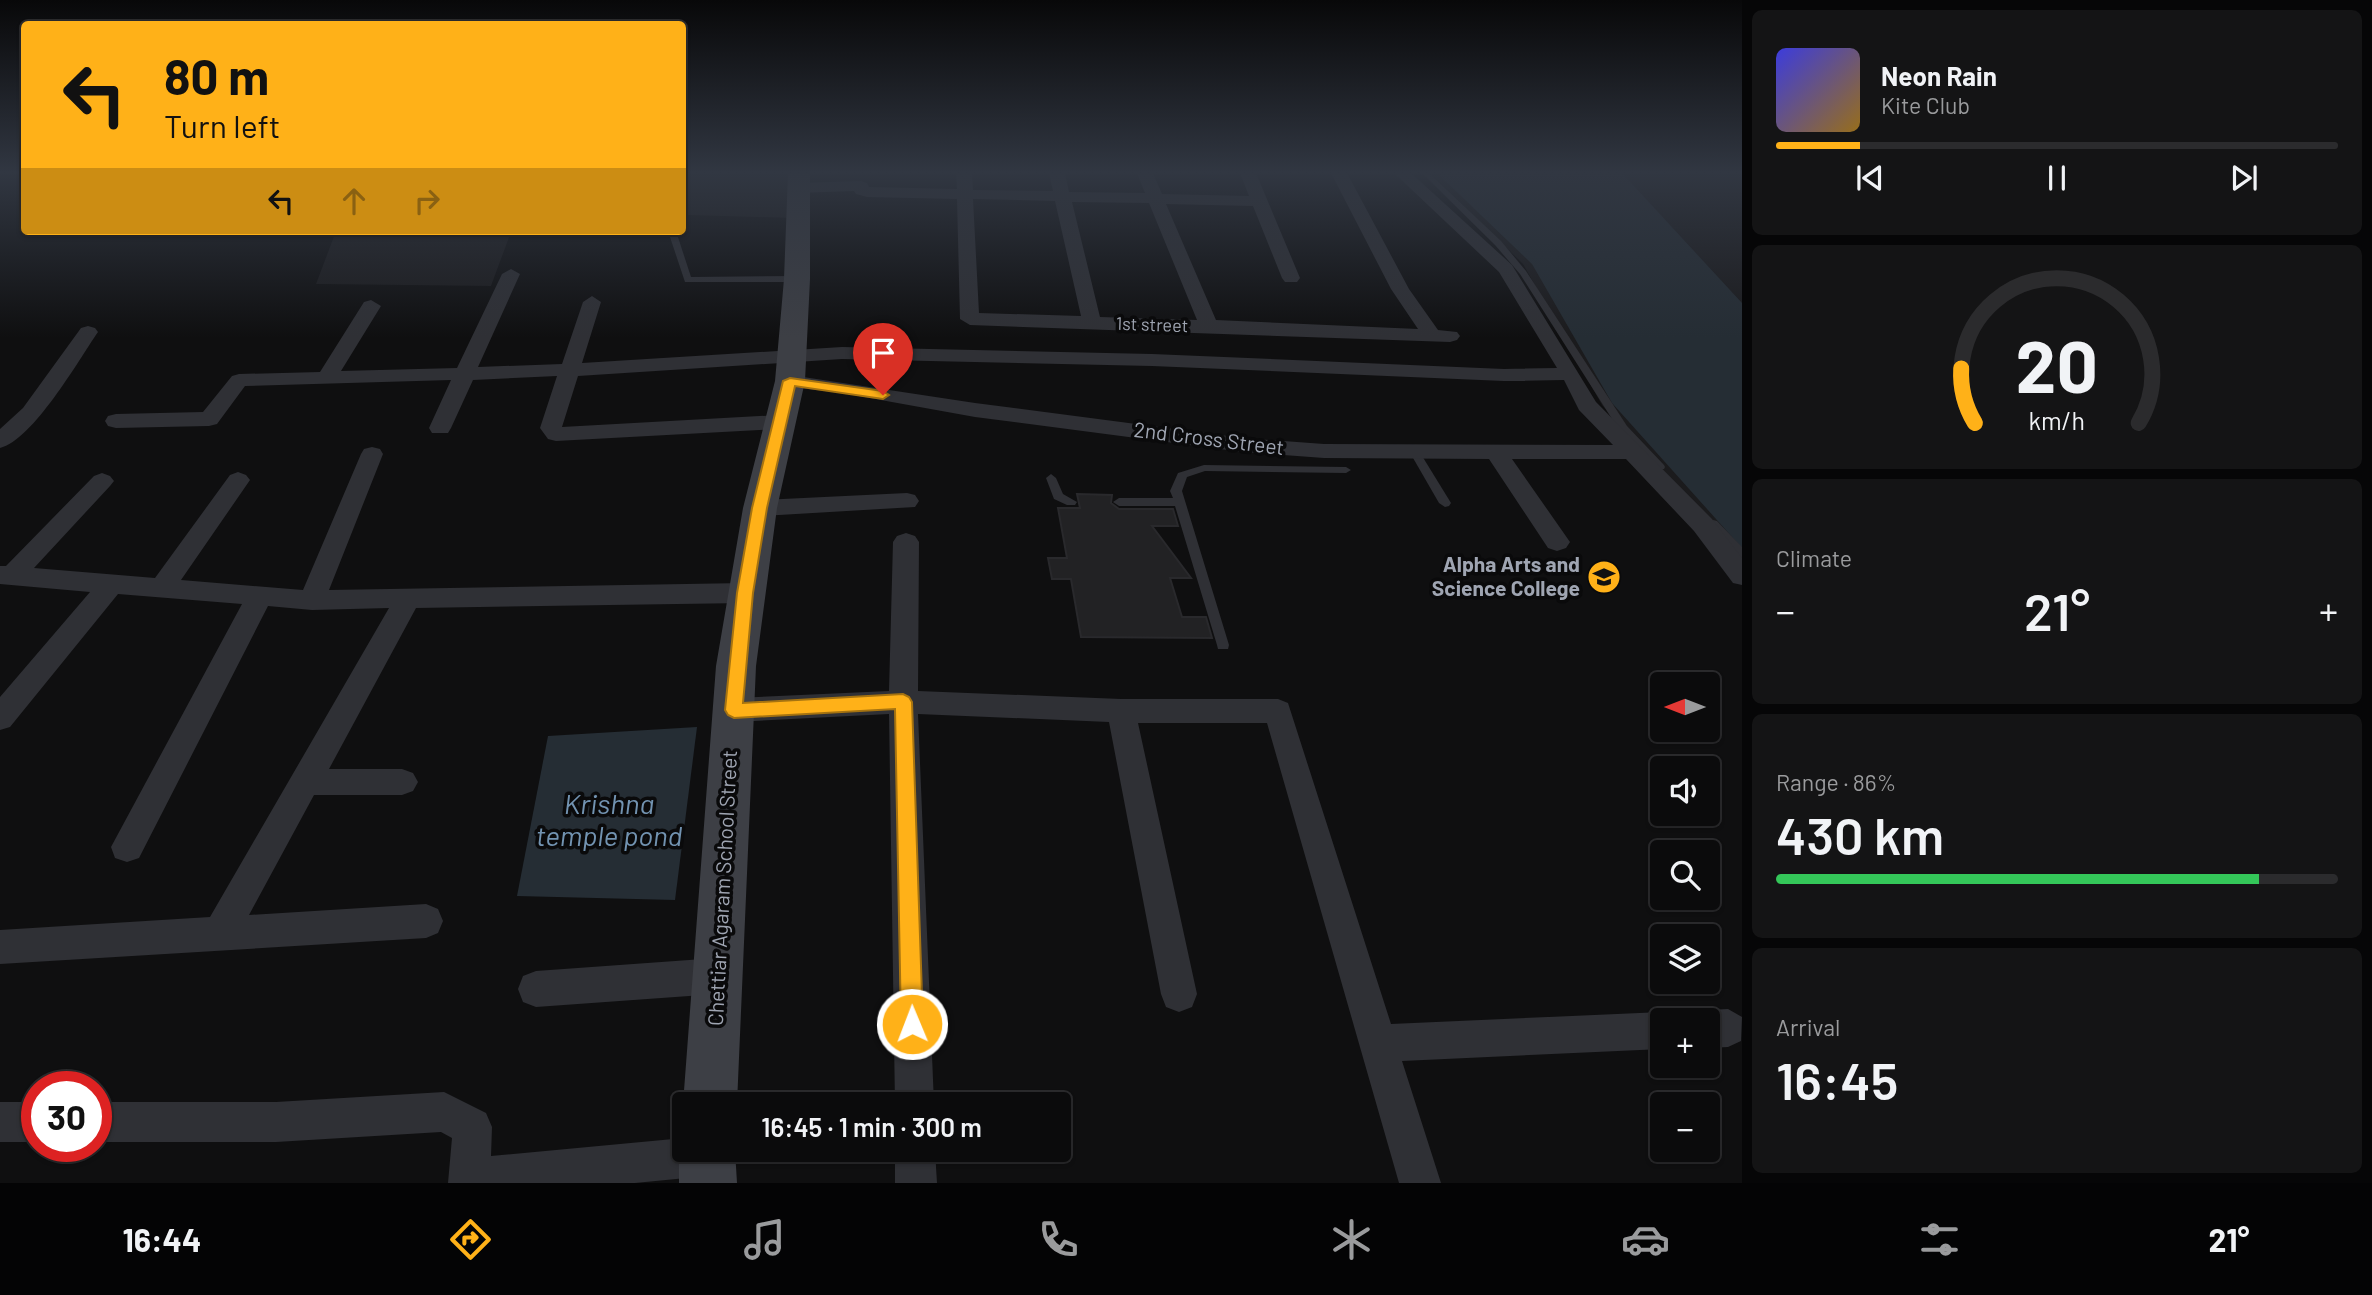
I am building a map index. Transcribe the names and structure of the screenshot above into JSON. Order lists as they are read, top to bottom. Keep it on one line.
{"streets":{"street":["1st street","2nd Cross Street","Chettiar Agaram School Street"]},"crossings":[["2nd Cross Street","Chettiar Agaram School Street"]],"water":["Krishna temple pond"],"places":{"school or university":["Alpha Arts and Science College"]},"north":"left","page":{"turn":["80 m","Turn left"],"song":["Neon Rain","Kite Club"],"tile":["Climate",["Range · 86%","430 km"],["Arrival","16:45"]],"heat":["−","21°","+"],"map_buttons":["+","−"],"limit":"30","trip":"16:45 · 1 min · 300 m","tabs":["16:44","21°"],"gauge":["20","km/h"]}}
